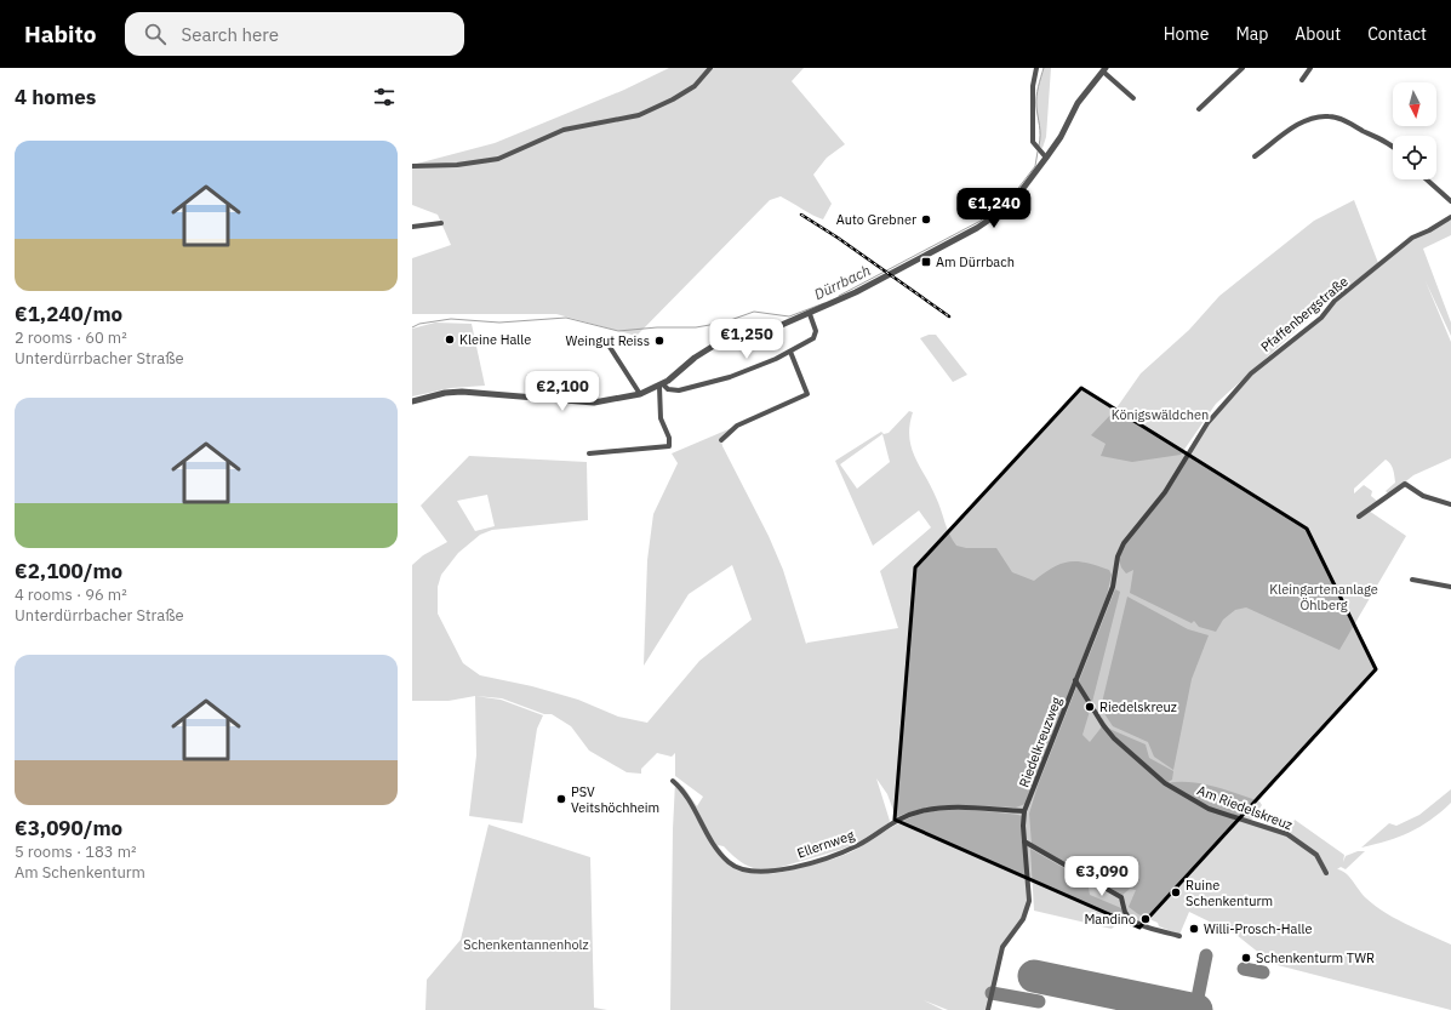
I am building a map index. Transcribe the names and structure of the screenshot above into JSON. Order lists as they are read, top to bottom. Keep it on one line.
{"streets":{"street":["Pfaffenbergstraße","Riedelkreuzweg","Am Riedelskreuz","Ellernweg"]},"crossings":[["Pfaffenbergstraße","Riedelkreuzweg"],["Pfaffenbergstraße","Am Riedelskreuz"],["Riedelkreuzweg","Am Riedelskreuz"],["Riedelkreuzweg","Ellernweg"]],"water":["Dürrbach"],"parks":["Königswäldchen","Kleingartenanlage Öhlberg","Schenkentannenholz"],"places":{"other":["Auto Grebner","Kleine Halle","Weingut Reiss","Riedelskreuz","PSV Veitshöchheim","Ruine Schenkenturm","Mandino","Willi-Prosch-Halle","Schenkenturm TWR"],"transit":["Am Dürrbach"]},"north":"bottom","page":{"header":"Habito","search":"Search here","nav":["Home","Map","About","Contact"],"heading":"4 homes","list":[{"name":"€1,240/mo","note":"2 rooms · 60 m² · Unterdürrbacher Straße"},{"name":"€2,100/mo","note":"4 rooms · 96 m² · Unterdürrbacher Straße"},{"name":"€3,090/mo","note":"5 rooms · 183 m² · Am Schenkenturm"}],"price":["€1,240","€1,250","€2,100","€3,090"]}}
